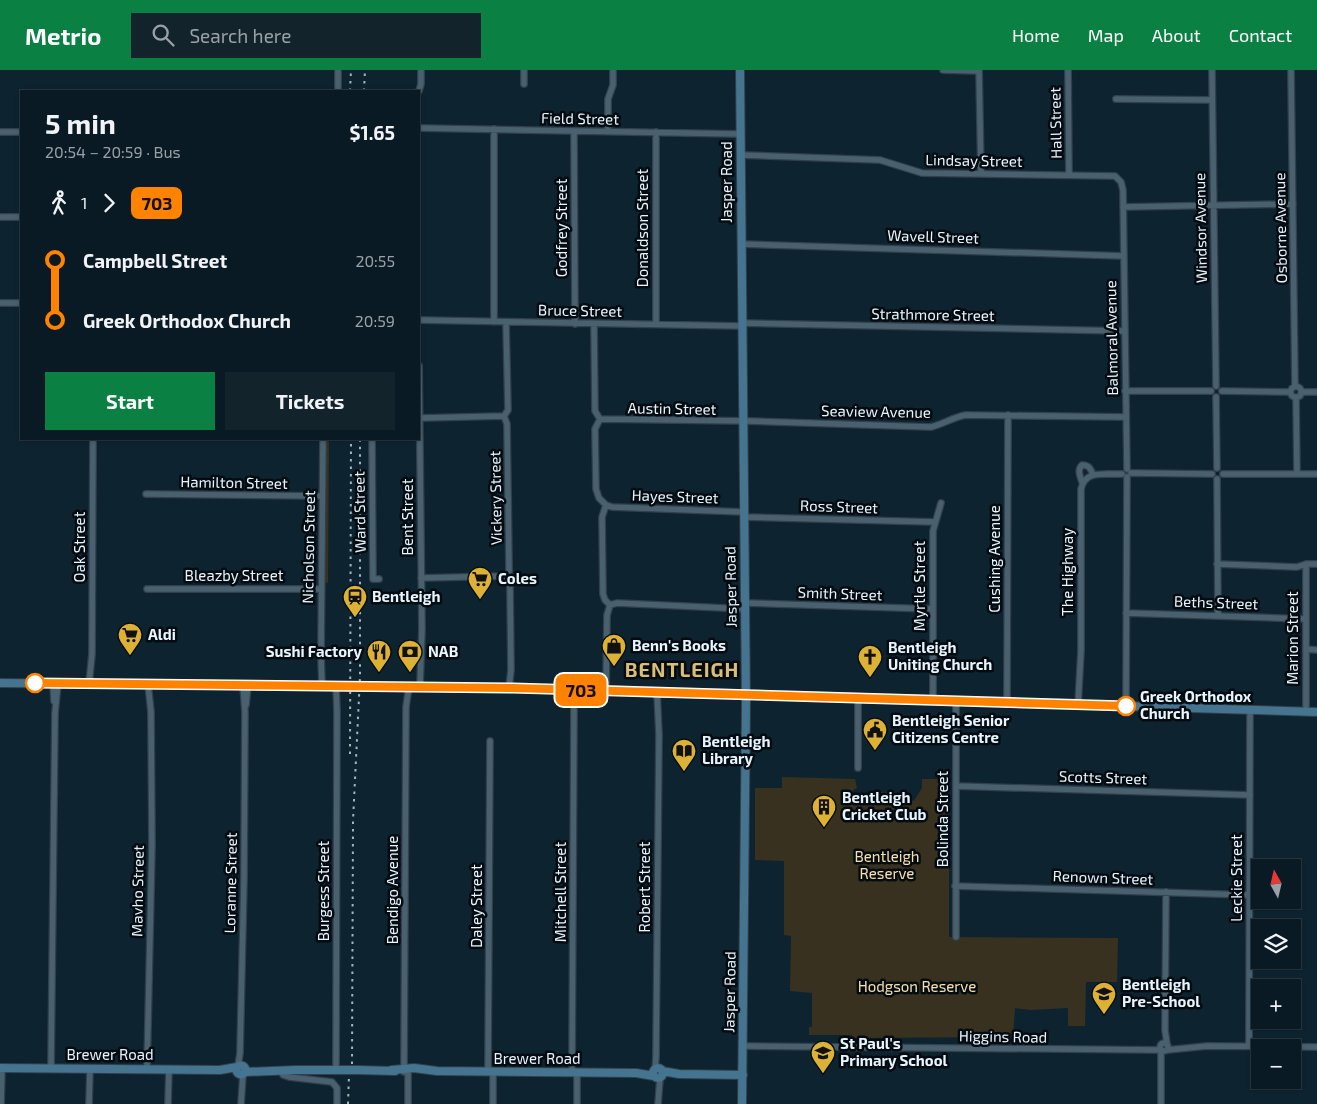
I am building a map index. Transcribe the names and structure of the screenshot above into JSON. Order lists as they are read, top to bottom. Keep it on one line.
{"streets":{"main road":["Jasper Road","Brewer Road"],"street":["Field Street","Hall Street","Lindsay Street","Godfrey Street","Donaldson Street","Windsor Avenue","Osborne Avenue","Wavell Street","Bruce Street","Strathmore Street","Balmoral Avenue","Austin Street","Seaview Avenue","Hamilton Street","Hayes Street","Vickery Street","Ross Street","Ward Street","Bent Street","Oak Street","Nicholson Street","Cushing Avenue","The Highway","Bleazby Street","Myrtle Street","Smith Street","Beths Street","Marion Street","Scotts Street","Bolinda Street","Renown Street","Leckie Street","Loranne Street","Robert Street","Bendigo Avenue","Mavho Street","Burgess Street","Mitchell Street","Daley Street","Higgins Road"]},"crossings":[["Field Street","Jasper Road"],["Field Street","Godfrey Street"],["Field Street","Donaldson Street"],["Hall Street","Lindsay Street"],["Lindsay Street","Jasper Road"],["Lindsay Street","Balmoral Avenue"],["Jasper Road","Wavell Street"],["Jasper Road","Bruce Street"],["Jasper Road","Strathmore Street"],["Jasper Road","Austin Street"],["Jasper Road","Seaview Avenue"],["Jasper Road","Hayes Street"],["Jasper Road","Ross Street"],["Jasper Road","Smith Street"],["Jasper Road","Higgins Road"],["Jasper Road","Brewer Road"],["Godfrey Street","Bruce Street"],["Donaldson Street","Bruce Street"],["Wavell Street","Balmoral Avenue"],["Bruce Street","Strathmore Street"],["Bruce Street","Vickery Street"],["Strathmore Street","Balmoral Avenue"],["Balmoral Avenue","Seaview Avenue"],["Balmoral Avenue","Beths Street"],["Austin Street","Seaview Avenue"],["Seaview Avenue","Cushing Avenue"],["Hamilton Street","Nicholson Street"],["Hayes Street","Ross Street"],["Ross Street","Myrtle Street"],["Nicholson Street","Bleazby Street"],["Myrtle Street","Smith Street"],["Beths Street","Marion Street"],["Scotts Street","Bolinda Street"],["Scotts Street","Leckie Street"],["Bolinda Street","Renown Street"],["Renown Street","Leckie Street"],["Leckie Street","Higgins Road"],["Loranne Street","Brewer Road"],["Robert Street","Brewer Road"],["Bendigo Avenue","Brewer Road"],["Mavho Street","Brewer Road"],["Burgess Street","Brewer Road"],["Mitchell Street","Brewer Road"],["Daley Street","Brewer Road"]],"districts":["BENTLEIGH"],"parks":["Bentleigh Reserve","Hodgson Reserve"],"places":{"supermarket":["Coles","Aldi"],"station":["Bentleigh"],"shop":["Benn's Books"],"restaurant":["Sushi Factory"],"bank":["NAB"],"church":["Bentleigh Uniting Church"],"other":["Greek Orthodox Church"],"public building":["Bentleigh Senior Citizens Centre"],"library":["Bentleigh Library"],"building":["Bentleigh Cricket Club"],"school or university":["Bentleigh Pre-School","St Paul's Primary School"]},"lines":["bus line 703"],"north":"top","page":{"header":"Metrio","search":"Search here","nav":["Home","Map","About","Contact"],"on_map":"703","heading":["5 min","20:54 – 20:59 · Bus","$1.65"],"legs":["1","703"],"list":[{"name":"Campbell Street","value":"20:55"},{"name":"Greek Orthodox Church","value":"20:59"}],"buttons":["Start","Tickets"],"map_buttons":["+","−"]}}
